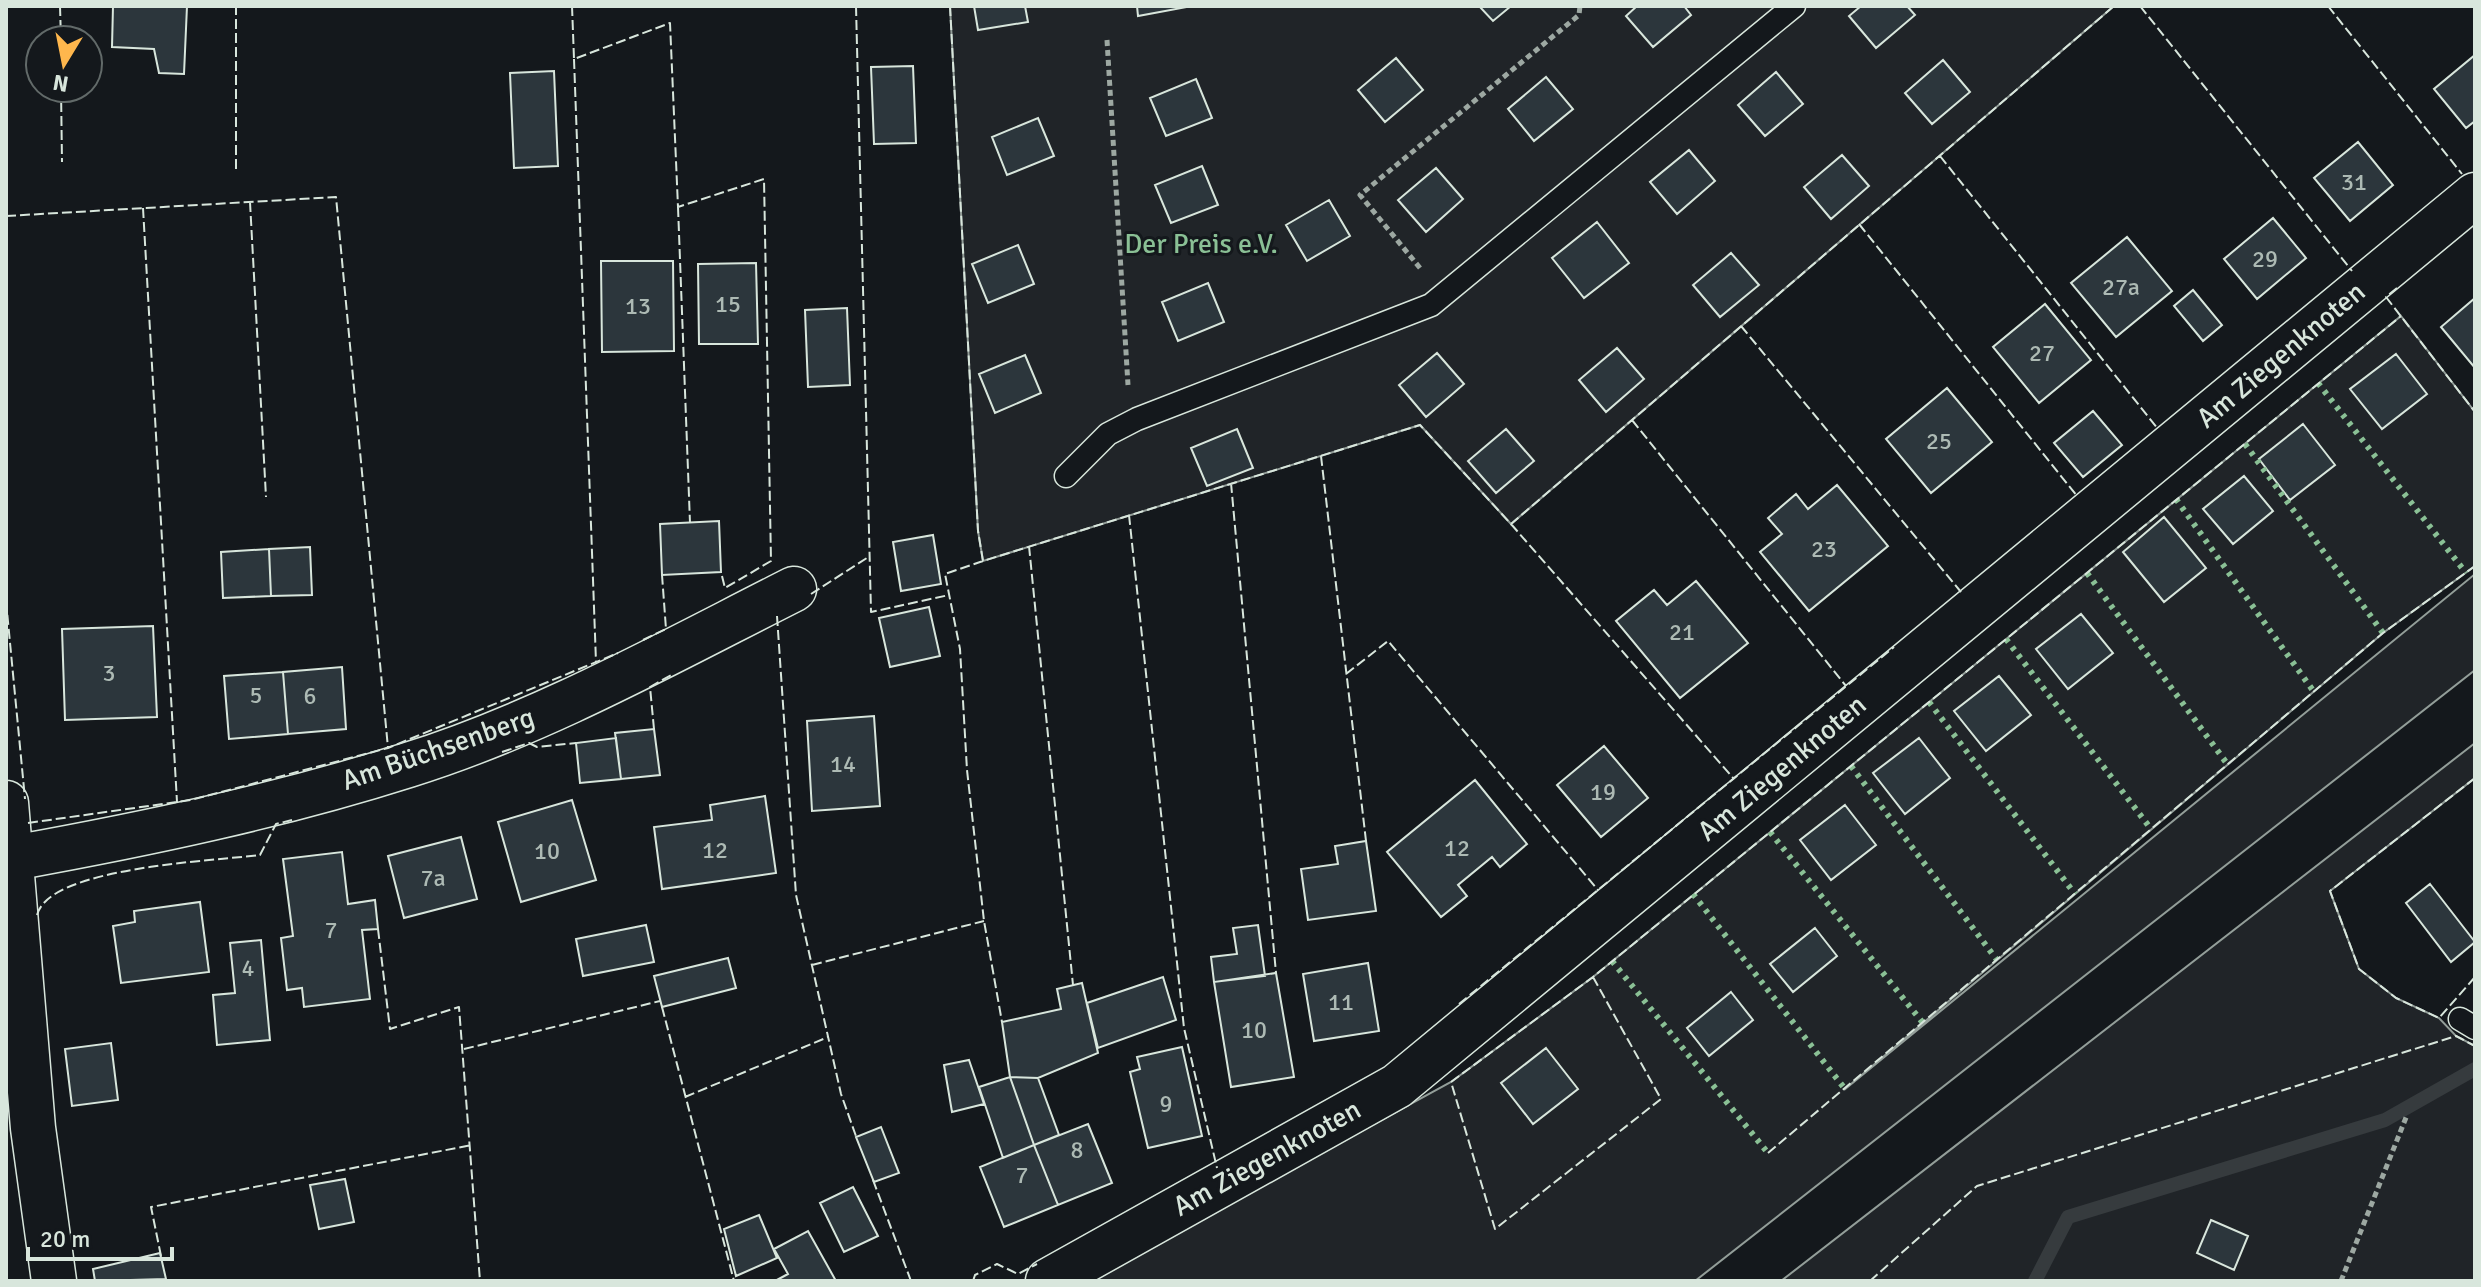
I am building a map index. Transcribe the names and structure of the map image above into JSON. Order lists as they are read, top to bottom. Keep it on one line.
{"streets":{"street":["Am Ziegenknoten","Am Büchsenberg"]},"parks":["Der Preis e.V."],"house_numbers":["31","29","27a","15","13","27","25","23","21","3","5","6","14","19","12","12","10","7a","7","4","11","10","9","8","7"],"scale_bar":"20 m","north":"bottom"}
